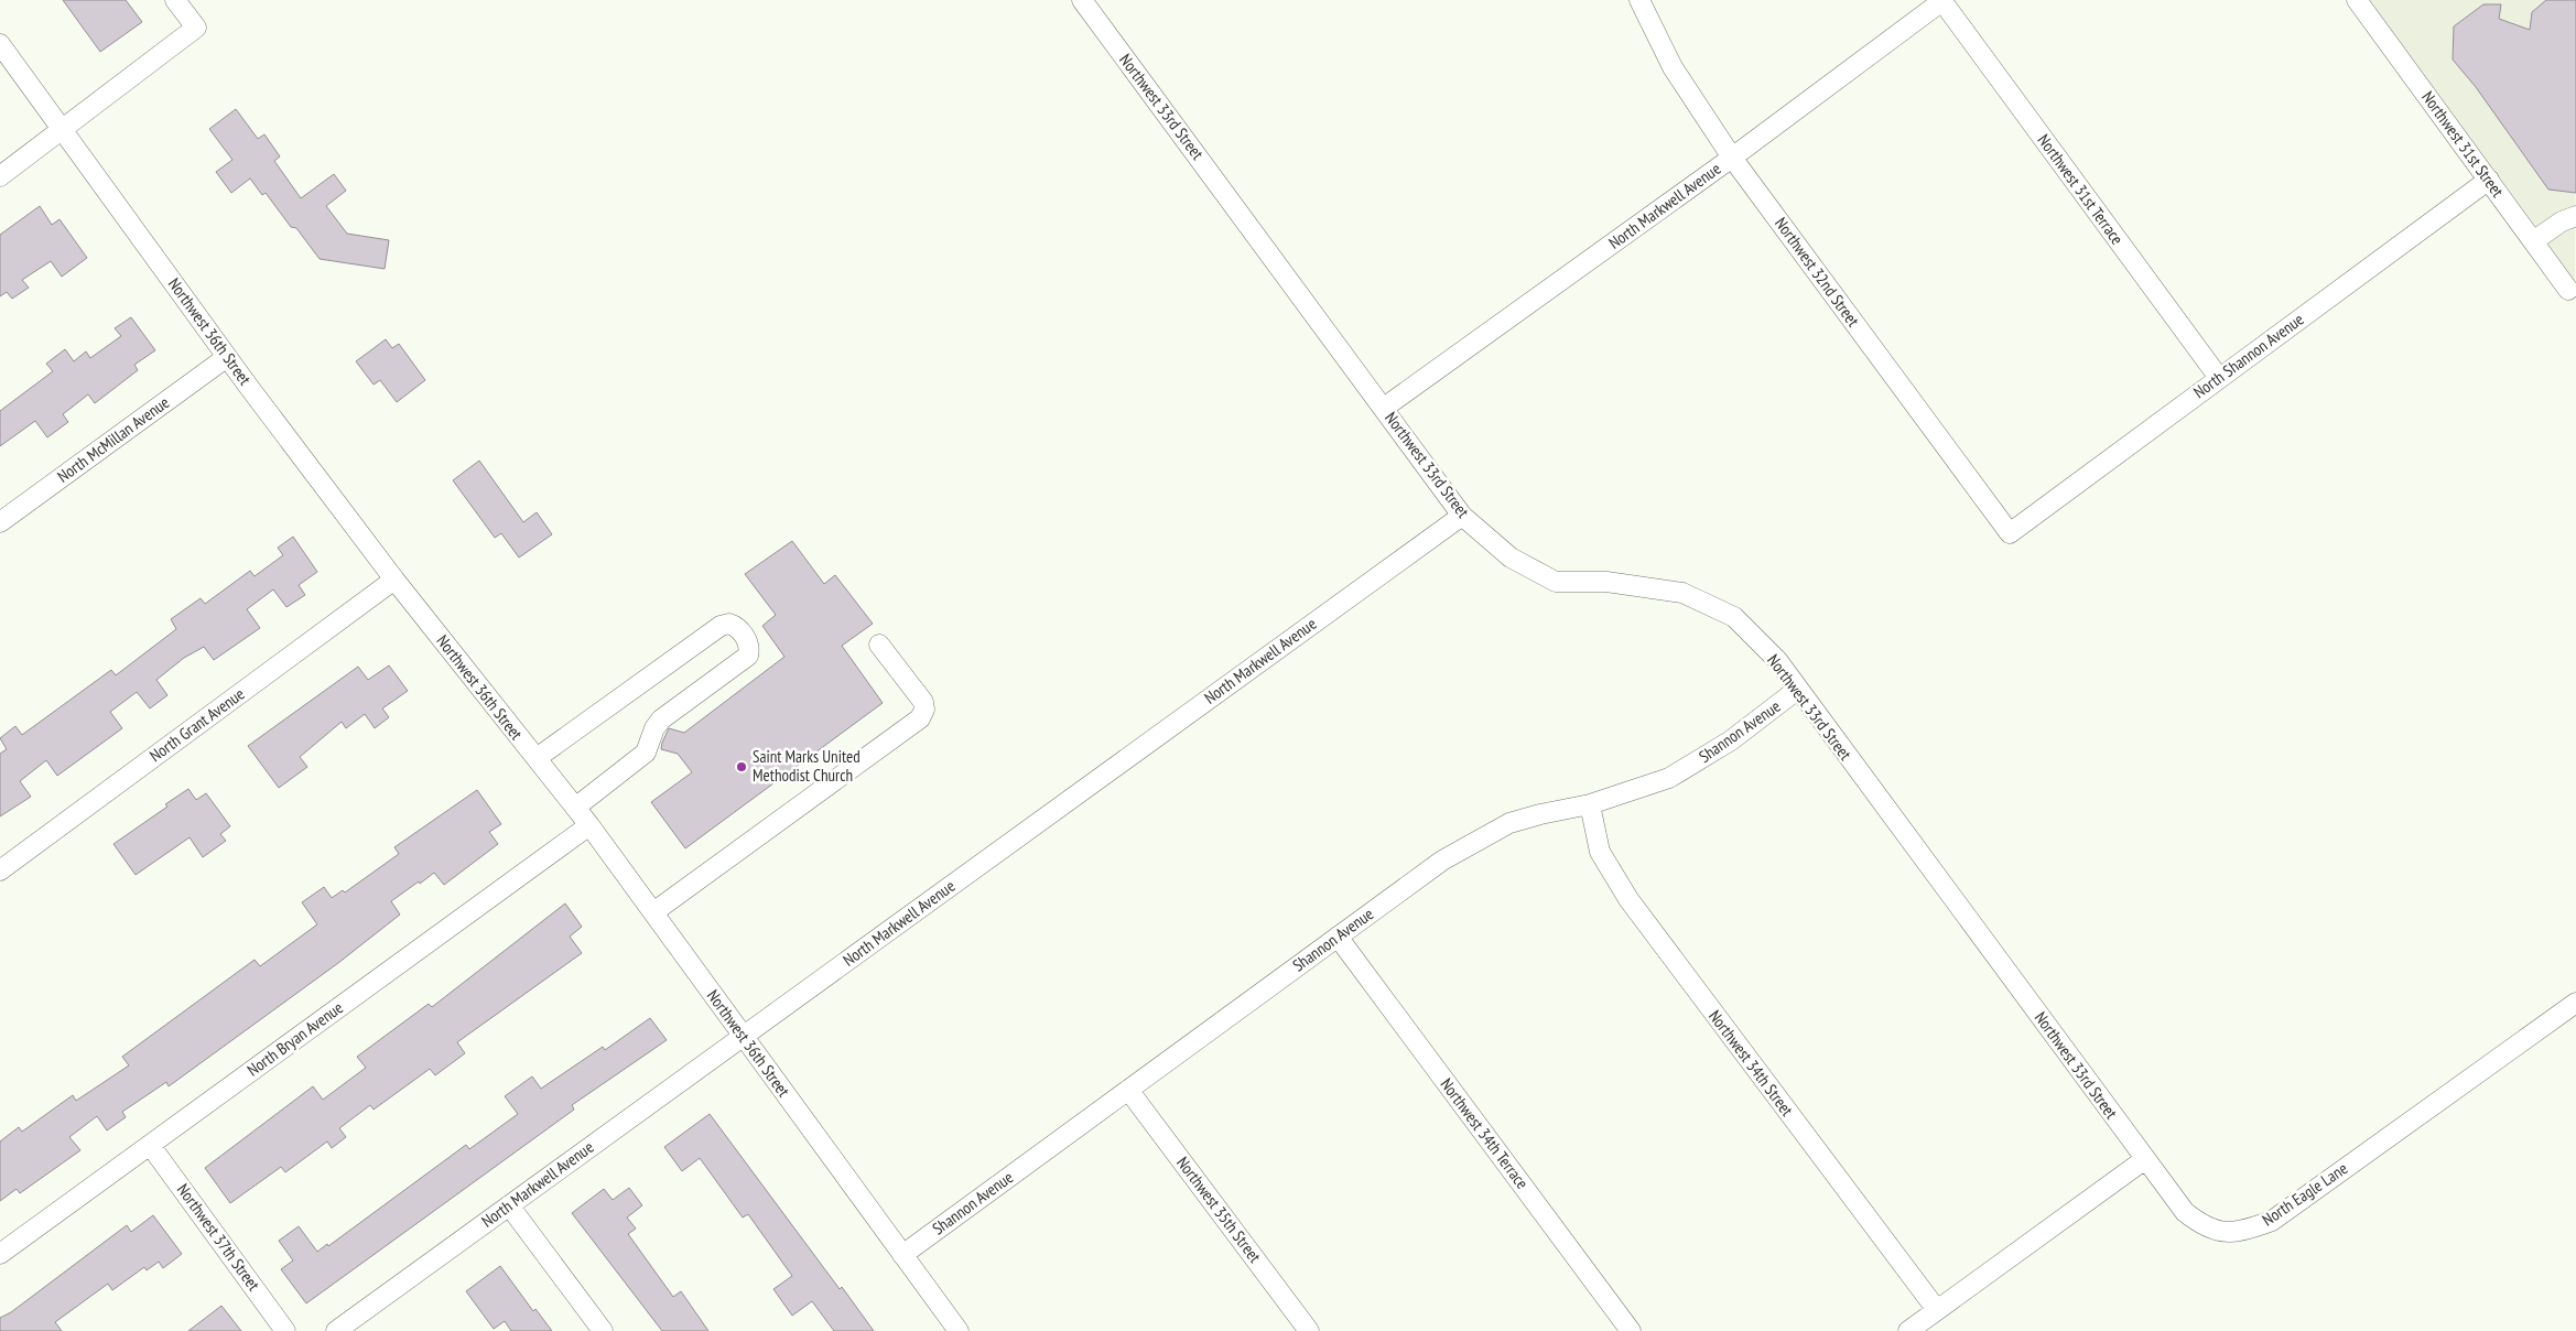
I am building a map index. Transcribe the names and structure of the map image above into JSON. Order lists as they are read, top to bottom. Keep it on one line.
{"streets":{"street":["Northwest 33rd Street","Northwest 31st Street","Northwest 31st Terrace","North Markwell Avenue","Northwest 32nd Street","Northwest 36th Street","North Shannon Avenue","North McMillan Avenue","North Grant Avenue","Shannon Avenue","North Bryan Avenue","Northwest 34th Street","Northwest 34th Terrace","North Eagle Lane","Northwest 35th Street","Northwest 37th Street"]},"crossings":[["Northwest 33rd Street","North Markwell Avenue"],["Northwest 33rd Street","Shannon Avenue"],["Northwest 33rd Street","North Eagle Lane"],["Northwest 31st Street","North Shannon Avenue"],["Northwest 31st Terrace","North Markwell Avenue"],["Northwest 31st Terrace","North Shannon Avenue"],["North Markwell Avenue","Northwest 32nd Street"],["North Markwell Avenue","Northwest 36th Street"],["Northwest 32nd Street","North Shannon Avenue"],["Northwest 36th Street","North McMillan Avenue"],["Northwest 36th Street","North Grant Avenue"],["Northwest 36th Street","Shannon Avenue"],["Northwest 36th Street","North Bryan Avenue"],["Shannon Avenue","Northwest 34th Street"],["Shannon Avenue","Northwest 34th Terrace"],["Shannon Avenue","Northwest 35th Street"],["North Bryan Avenue","Northwest 37th Street"]],"places":["Saint Marks United Methodist Church"]}
